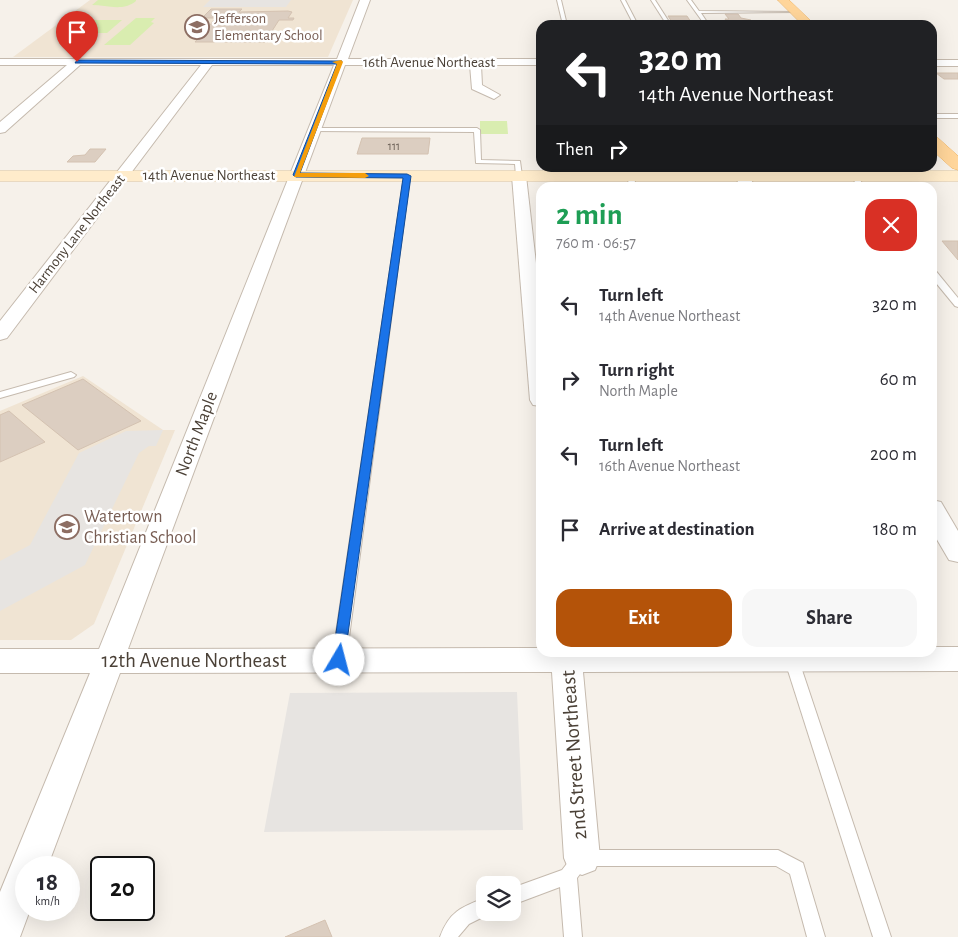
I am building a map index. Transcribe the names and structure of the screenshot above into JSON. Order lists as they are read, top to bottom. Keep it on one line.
{"streets":{"main road":["14th Avenue Northeast"],"street":["16th Avenue Northeast","Harmony Lane Northeast","North Maple","12th Avenue Northeast","2nd Street Northeast"]},"crossings":[["16th Avenue Northeast","Harmony Lane Northeast"],["16th Avenue Northeast","North Maple"],["14th Avenue Northeast","Harmony Lane Northeast"],["14th Avenue Northeast","North Maple"],["North Maple","12th Avenue Northeast"]],"places":{"school or university":["Jefferson Elementary School","Watertown Christian School"]},"house_numbers":["111"],"page":{"turn":["320 m","14th Avenue Northeast"],"then":"Then","heading":["2 min","760 m · 06:57"],"list":[{"name":"Turn left","note":"14th Avenue Northeast","value":"320 m"},{"name":"Turn right","note":"North Maple","value":"60 m"},{"name":"Turn left","note":"16th Avenue Northeast","value":"200 m"},{"name":"Arrive at destination","value":"180 m"}],"buttons":["Exit","Share"],"speed":"18 km/h","limit":"20"}}
